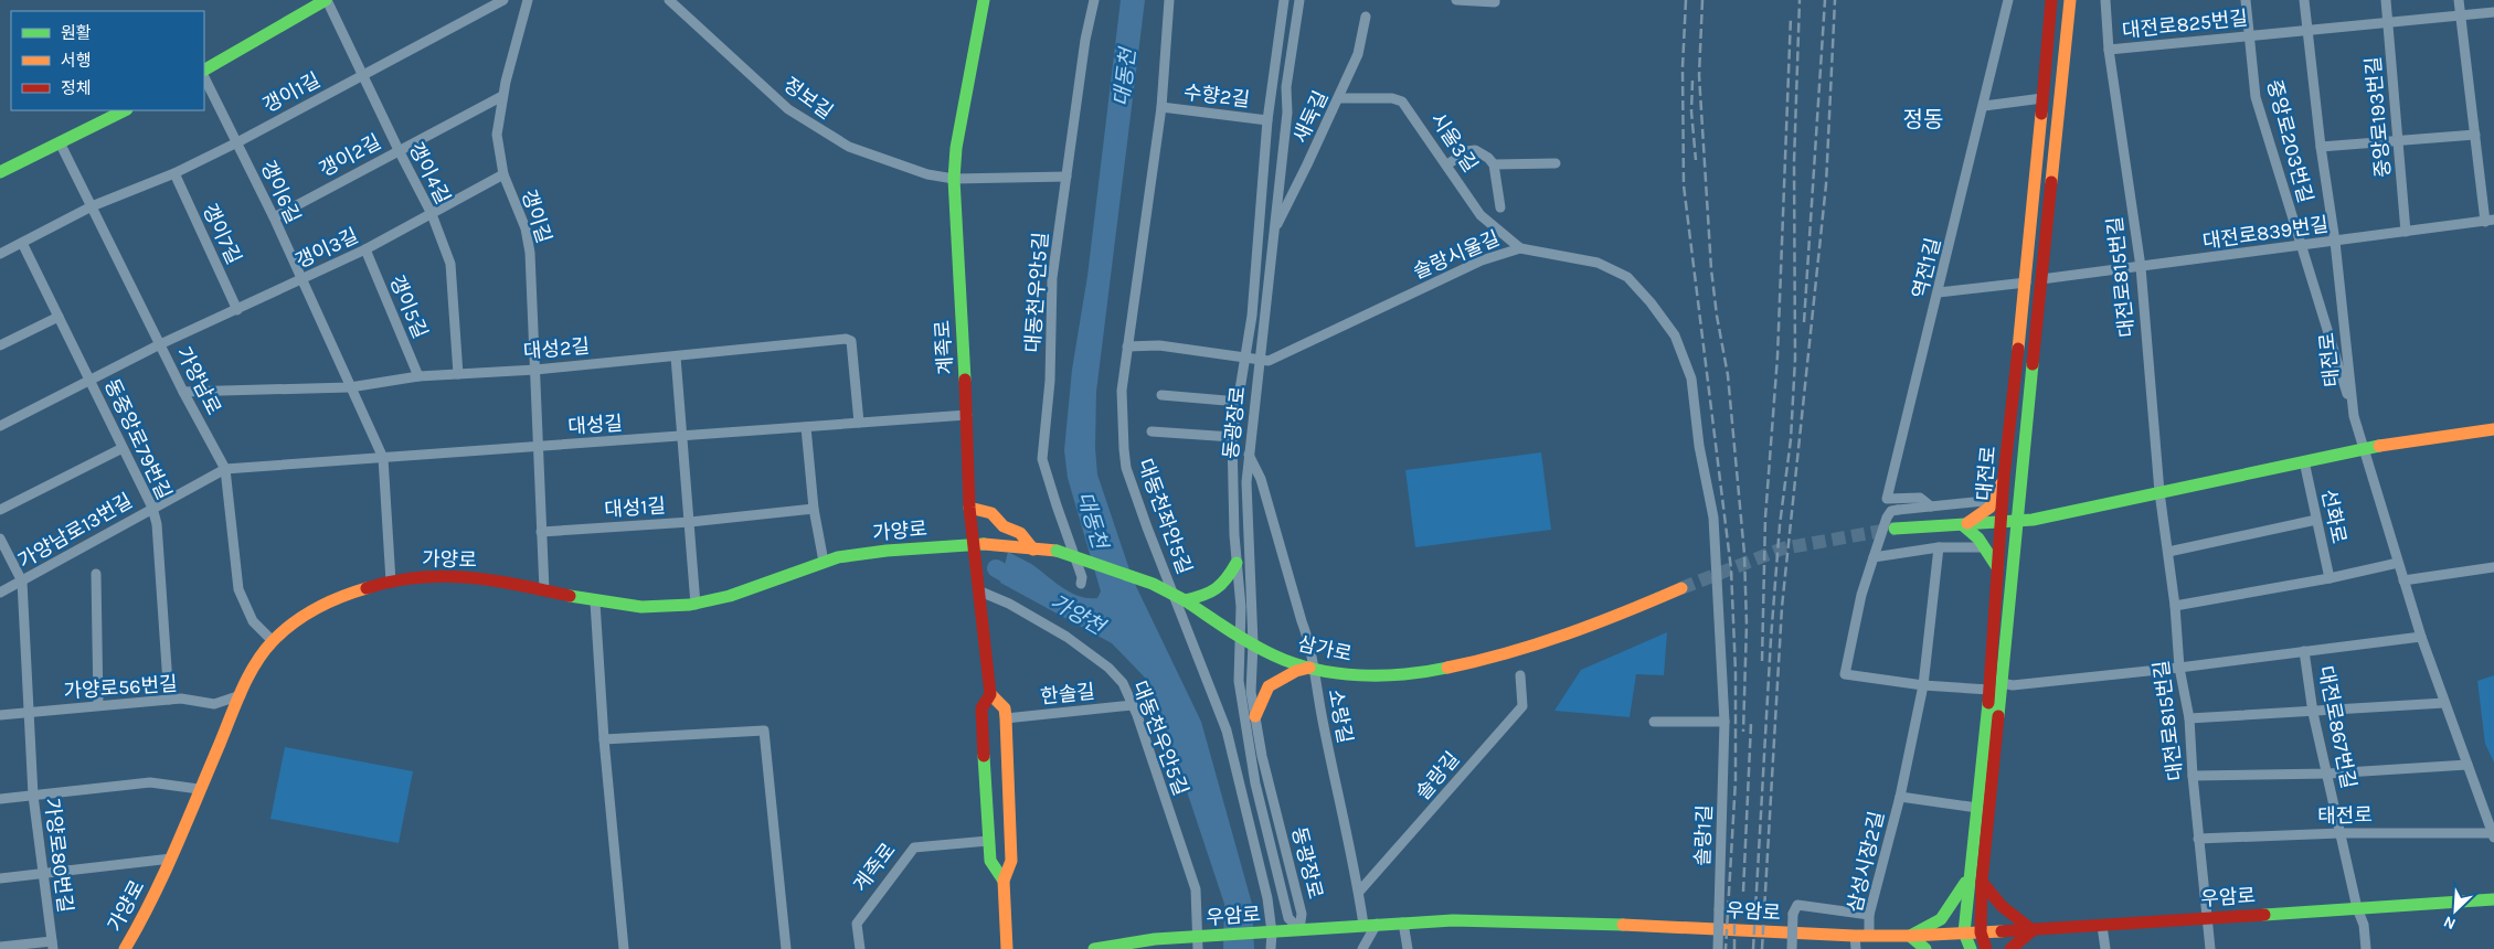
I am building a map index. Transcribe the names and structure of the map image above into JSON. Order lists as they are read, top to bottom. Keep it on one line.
{"streets":{"main road":["계족로","대전로","가양로","삼가로","우암로"],"street":["대전로825번길","갱이1길","수향2길","정보길","새둑길","중앙로193번길","중앙로203번길","시울3길","갱이2길","갱이4길","갱이6길","갱이길","대전로839번길","갱이7길","갱이3길","솔랑시울길","역전1길","대전로815번길","대동천우안5길","갱이5길","대성2길","태전로","가양남로","동광장로","대성길","동중앙로79번길","대성1길","대동천좌안5길","선화로","가양남로13번길","가양로56번길","한솔길","소랑길","대전로867번길","솔랑길","솔랑1길","가양로80번길","삼성시장2길"]},"crossings":[["대전로825번길","중앙로193번길"],["대전로825번길","중앙로203번길"],["대전로825번길","대전로815번길"],["대전로825번길","태전로"],["갱이1길","갱이4길"],["갱이1길","갱이6길"],["갱이1길","갱이7길"],["갱이1길","가양남로"],["갱이1길","동중앙로79번길"],["수향2길","동광장로"],["수향2길","대동천좌안5길"],["정보길","대동천우안5길"],["정보길","계족로"],["새둑길","시울3길"],["새둑길","동광장로"],["중앙로193번길","대전로839번길"],["중앙로203번길","대전로839번길"],["중앙로203번길","태전로"],["시울3길","솔랑시울길"],["갱이2길","갱이4길"],["갱이2길","갱이6길"],["갱이2길","갱이길"],["갱이4길","갱이3길"],["갱이4길","대성2길"],["갱이6길","갱이3길"],["갱이6길","대성2길"],["갱이6길","대성길"],["갱이길","갱이3길"],["갱이길","대성2길"],["갱이길","대성길"],["대전로839번길","대전로815번길"],["대전로839번길","태전로"],["대전로839번길","대전로"],["갱이7길","갱이3길"],["갱이3길","갱이5길"],["갱이3길","가양남로"],["갱이3길","동중앙로79번길"],["솔랑시울길","동광장로"],["솔랑시울길","대동천좌안5길"],["솔랑시울길","솔랑1길"],["대전로815번길","태전로"],["대전로815번길","대전로867번길"],["대전로815번길","우암로"],["대동천우안5길","계족로"],["대동천우안5길","한솔길"],["대동천우안5길","우암로"],["갱이5길","대성2길"],["계족로","대성길"],["계족로","가양로"],["계족로","삼가로"],["계족로","한솔길"],["대성2길","가양남로"],["대성2길","대성길"],["태전로","대전로867번길"],["가양남로","대성길"],["가양남로","가양남로13번길"],["가양남로","가양로"],["동광장로","삼가로"],["동광장로","소랑길"],["동광장로","우암로"],["대성길","가양남로13번길"],["동중앙로79번길","가양남로13번길"],["동중앙로79번길","가양로56번길"],["대전로","대전로867번길"],["대전로","우암로"],["대동천좌안5길","우암로"],["가양남로13번길","가양로80번길"],["가양로","삼가로"],["가양로","가양로56번길"],["삼가로","소랑길"],["가양로56번길","가양로80번길"],["소랑길","솔랑길"],["소랑길","우암로"],["대전로867번길","우암로"],["삼성시장2길","우암로"]],"districts":["정동"],"water":["대동천","가양천"],"legend":["원활","서행","정체"],"north":"bottom left"}
